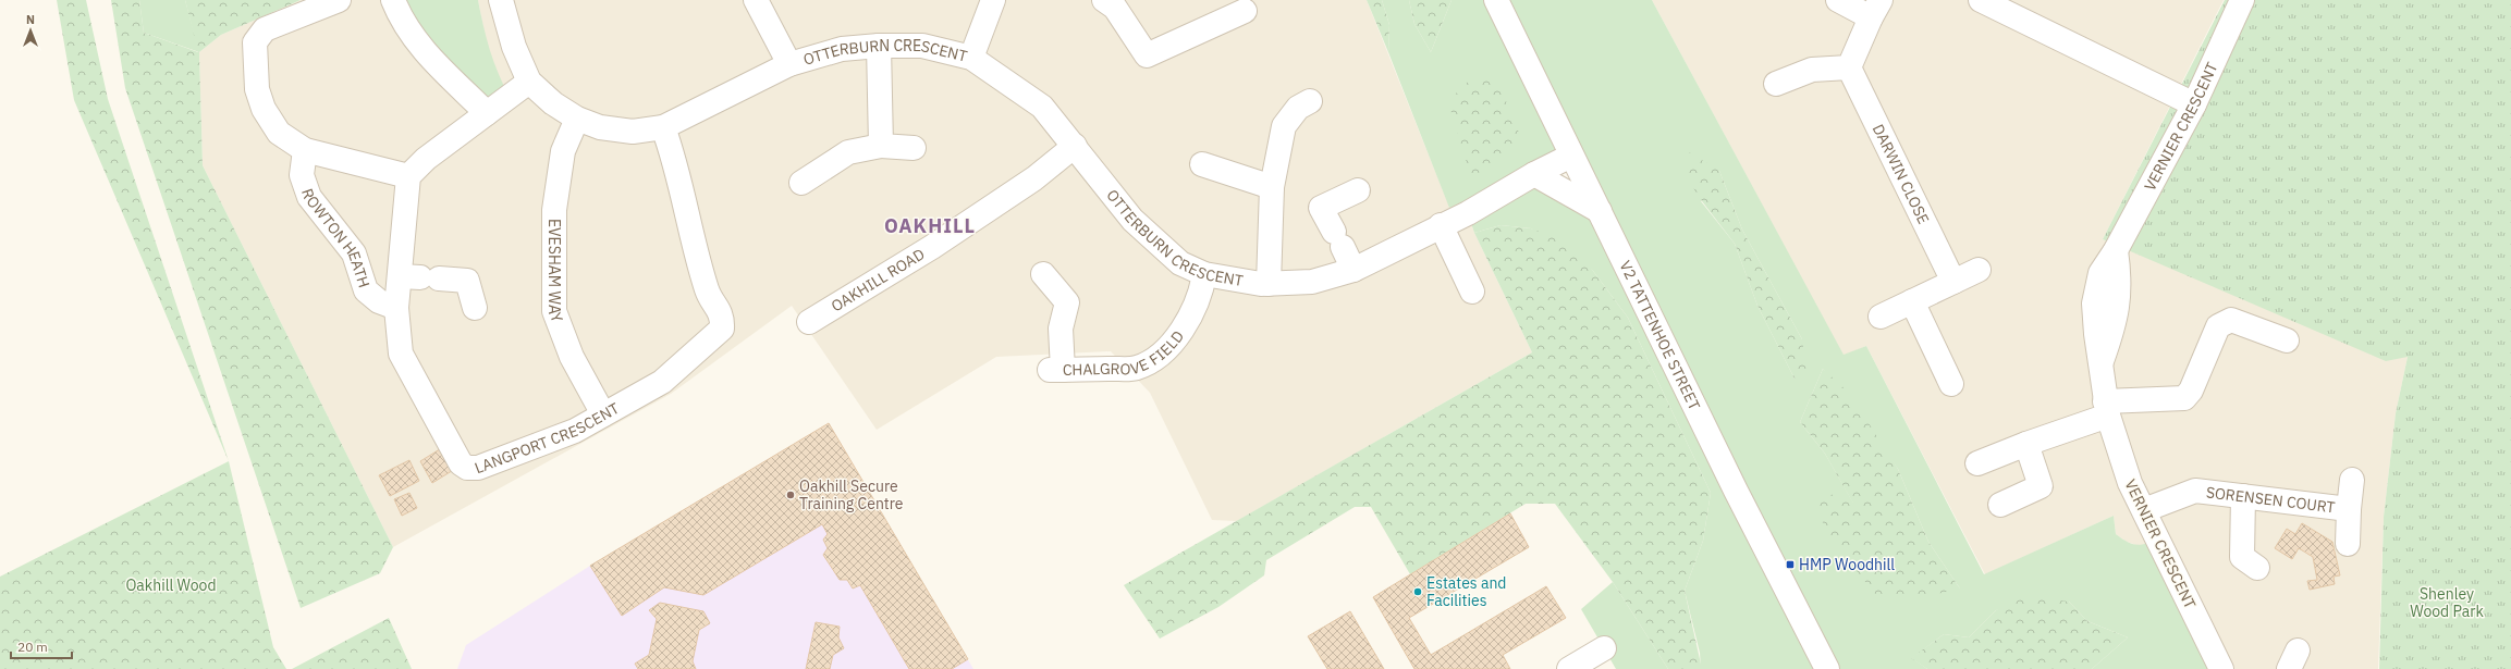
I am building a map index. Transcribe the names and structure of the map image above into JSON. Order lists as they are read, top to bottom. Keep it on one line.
{"streets":{"street":["OTTERBURN CRESCENT","VERNIER CRESCENT","DARWIN CLOSE","ROWTON HEATH","EVESHAM WAY","OAKHILL ROAD","V2 TATTENHOE STREET","CHALGROVE FIELD","LANGPORT CRESCENT","SORENSEN COURT"]},"crossings":[["OTTERBURN CRESCENT","EVESHAM WAY"],["OTTERBURN CRESCENT","OAKHILL ROAD"],["OTTERBURN CRESCENT","V2 TATTENHOE STREET"],["OTTERBURN CRESCENT","CHALGROVE FIELD"],["OTTERBURN CRESCENT","LANGPORT CRESCENT"],["VERNIER CRESCENT","SORENSEN COURT"],["ROWTON HEATH","LANGPORT CRESCENT"],["EVESHAM WAY","LANGPORT CRESCENT"]],"districts":["OAKHILL"],"parks":["Oakhill Wood","Shenley Wood Park"],"places":{"other":["Oakhill Secure Training Centre","Estates and Facilities"],"transit":["HMP Woodhill"]},"scale_bar":"20 m","north":"top"}
